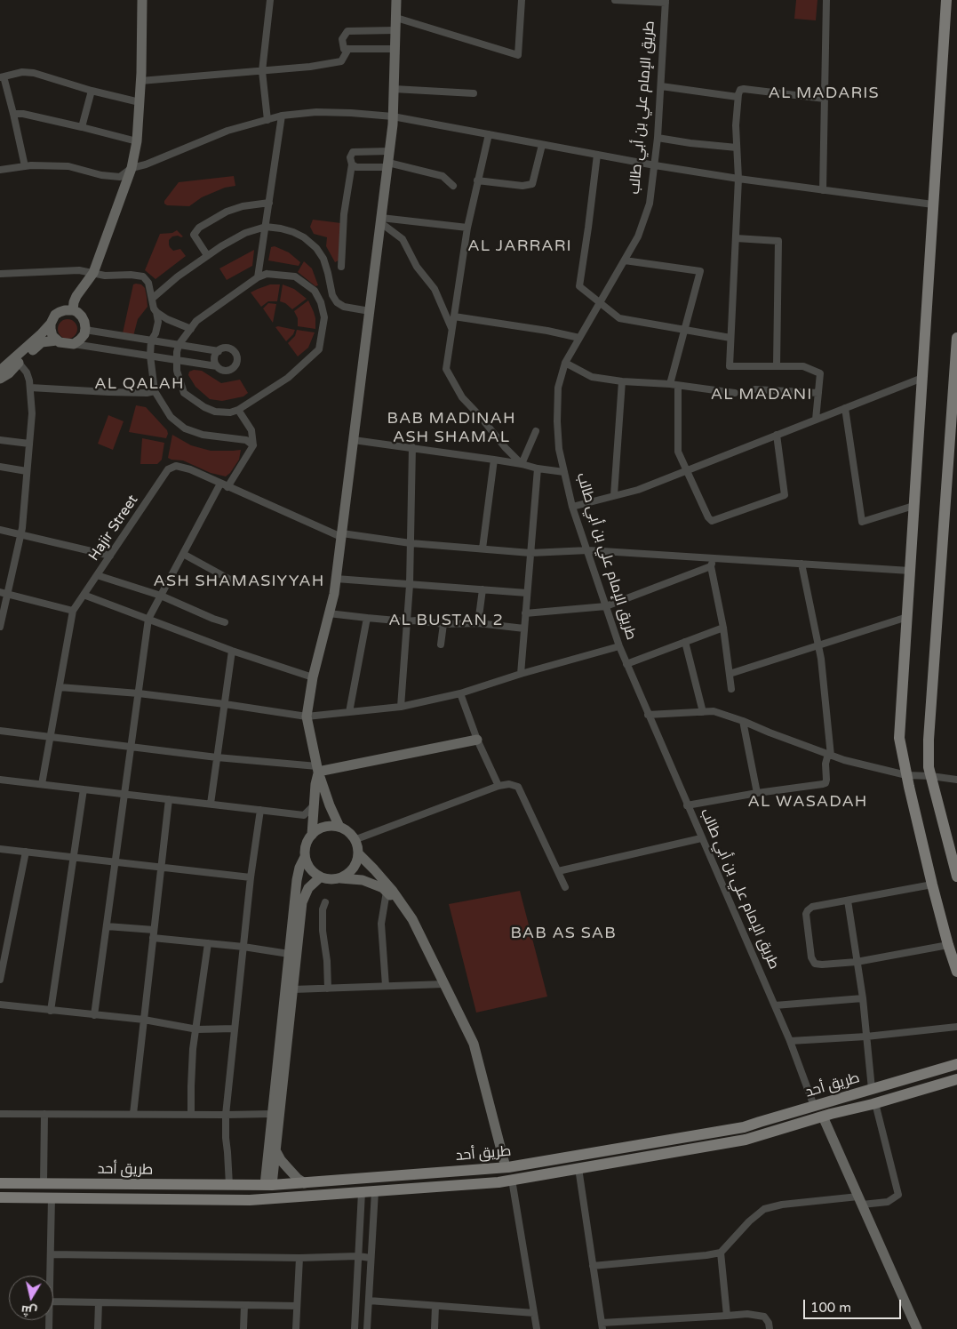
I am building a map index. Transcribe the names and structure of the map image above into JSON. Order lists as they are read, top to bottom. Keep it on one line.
{"streets":{"main road":["طريق أحد"],"street":["طريق الإمام علي بن أبي طالب","Hajir Street"]},"crossings":[["طريق الإمام علي بن أبي طالب","Hajir Street"],["طريق الإمام علي بن أبي طالب","طريق أحد"]],"districts":["AL MADARIS","AL JARRARI","AL QALAH","AL MADANI","BAB MADINAH ASH SHAMAL","ASH SHAMASIYYAH","AL BUSTAN 2","AL WASADAH","BAB AS SAB"],"scale_bar":"100 m","north":"bottom"}
